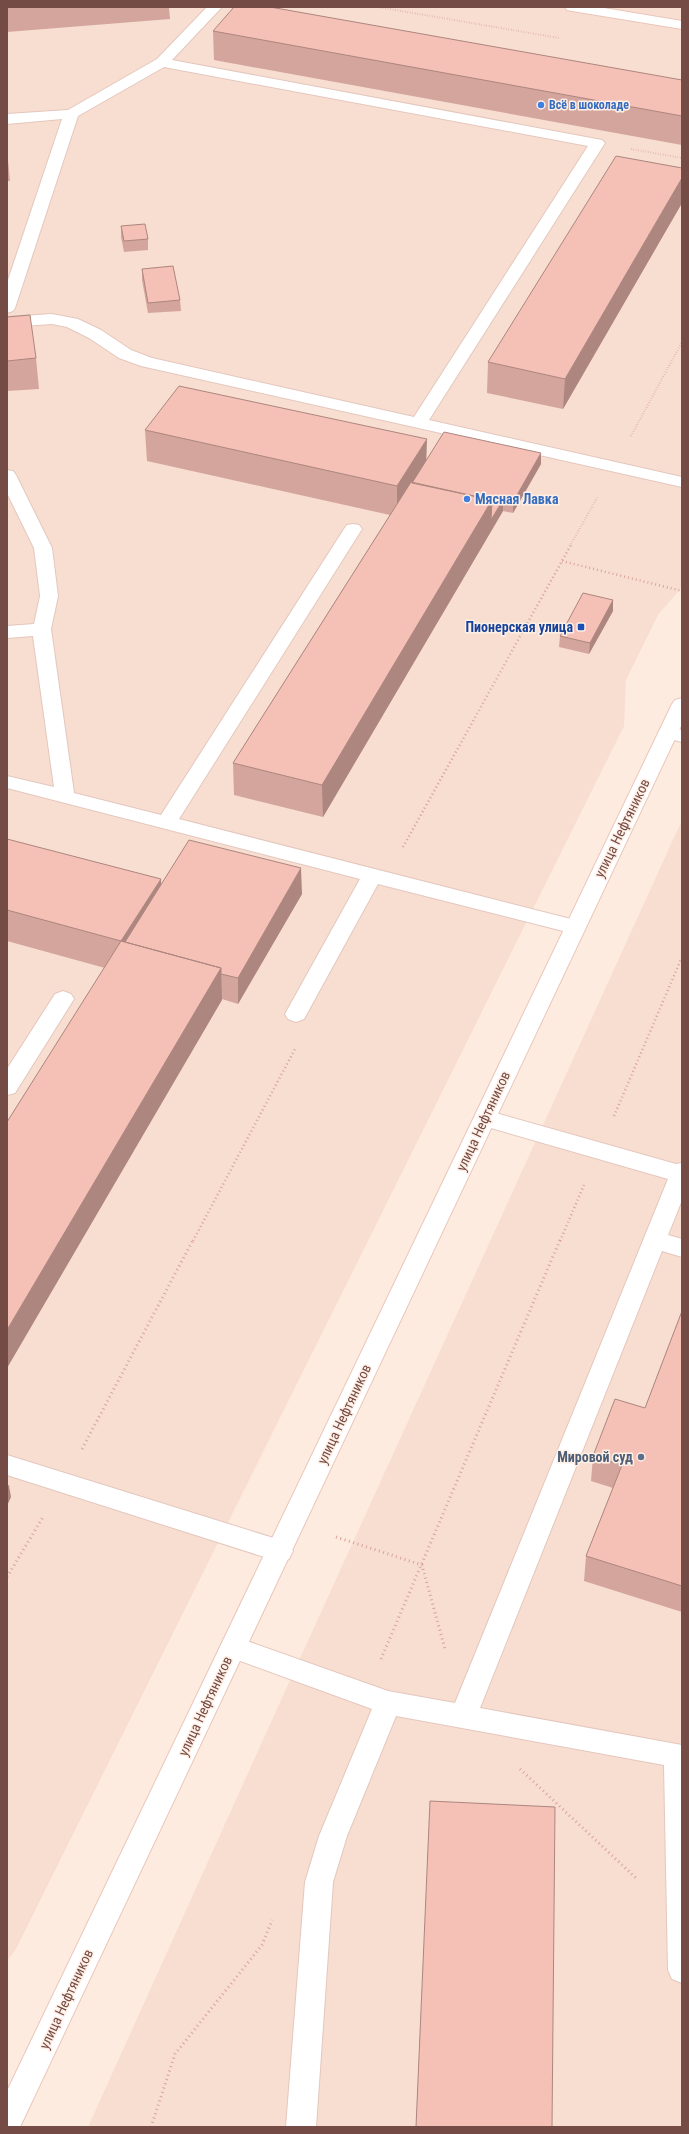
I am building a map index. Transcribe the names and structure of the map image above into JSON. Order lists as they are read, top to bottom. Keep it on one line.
{"streets":{"main road":["улица Нефтяников"]},"places":{"other":["Всё в шоколаде","Мясная Лавка","Мировой суд"],"transit":["Пионерская улица"]}}
